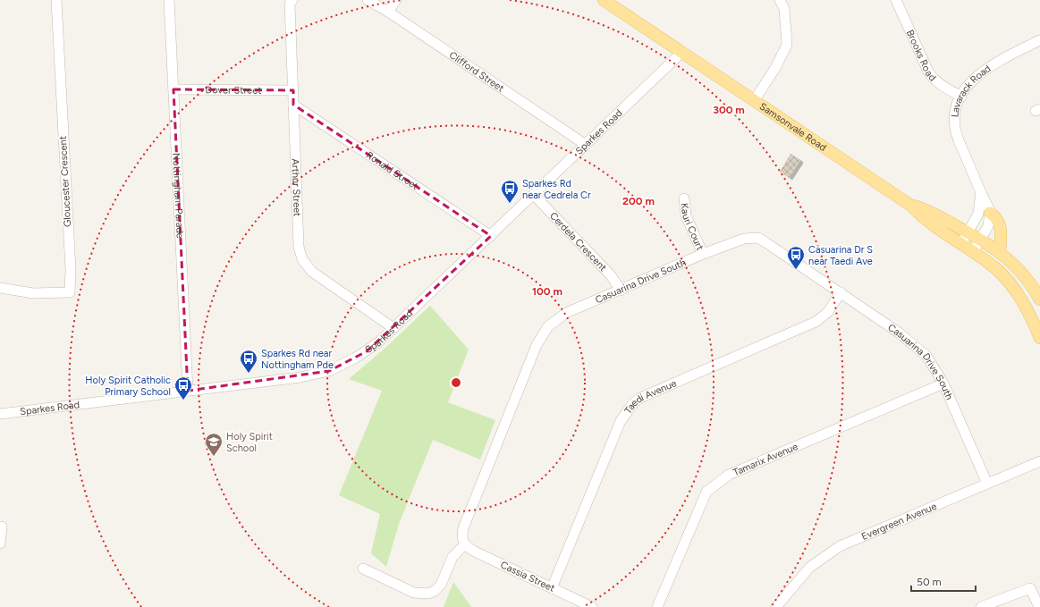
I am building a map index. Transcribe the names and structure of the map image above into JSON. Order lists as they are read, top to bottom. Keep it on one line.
{"streets":{"main road":["Samsonvale Road"],"street":["Brooks Road","Clifford Street","Dover Street","Lavarack Road","Sparkes Road","Ronald Street","Gloucester Crescent","Arthur Street","Nottingham Parade","Kauri Court","Cerdela Crescent","Casuarina Drive South","Taedi Avenue","Tamarix Avenue","Evergreen Avenue","Cassia Street"]},"crossings":[["Brooks Road","Lavarack Road"],["Clifford Street","Sparkes Road"],["Dover Street","Arthur Street"],["Dover Street","Nottingham Parade"],["Lavarack Road","Samsonvale Road"],["Samsonvale Road","Sparkes Road"],["Sparkes Road","Ronald Street"],["Sparkes Road","Arthur Street"],["Sparkes Road","Nottingham Parade"],["Sparkes Road","Cerdela Crescent"],["Ronald Street","Arthur Street"],["Kauri Court","Casuarina Drive South"],["Cerdela Crescent","Casuarina Drive South"],["Casuarina Drive South","Taedi Avenue"],["Casuarina Drive South","Tamarix Avenue"],["Casuarina Drive South","Evergreen Avenue"],["Casuarina Drive South","Cassia Street"],["Taedi Avenue","Cassia Street"]],"places":{"bus stop":["Sparkes Rd near Cedrela Cr","Casuarina Dr S near Taedi Ave","Sparkes Rd near Nottingham Pde","Holy Spirit Catholic Primary School"],"school or university":["Holy Spirit School"]},"scale_bar":"50 m","rings":["300 m","200 m","100 m"]}
